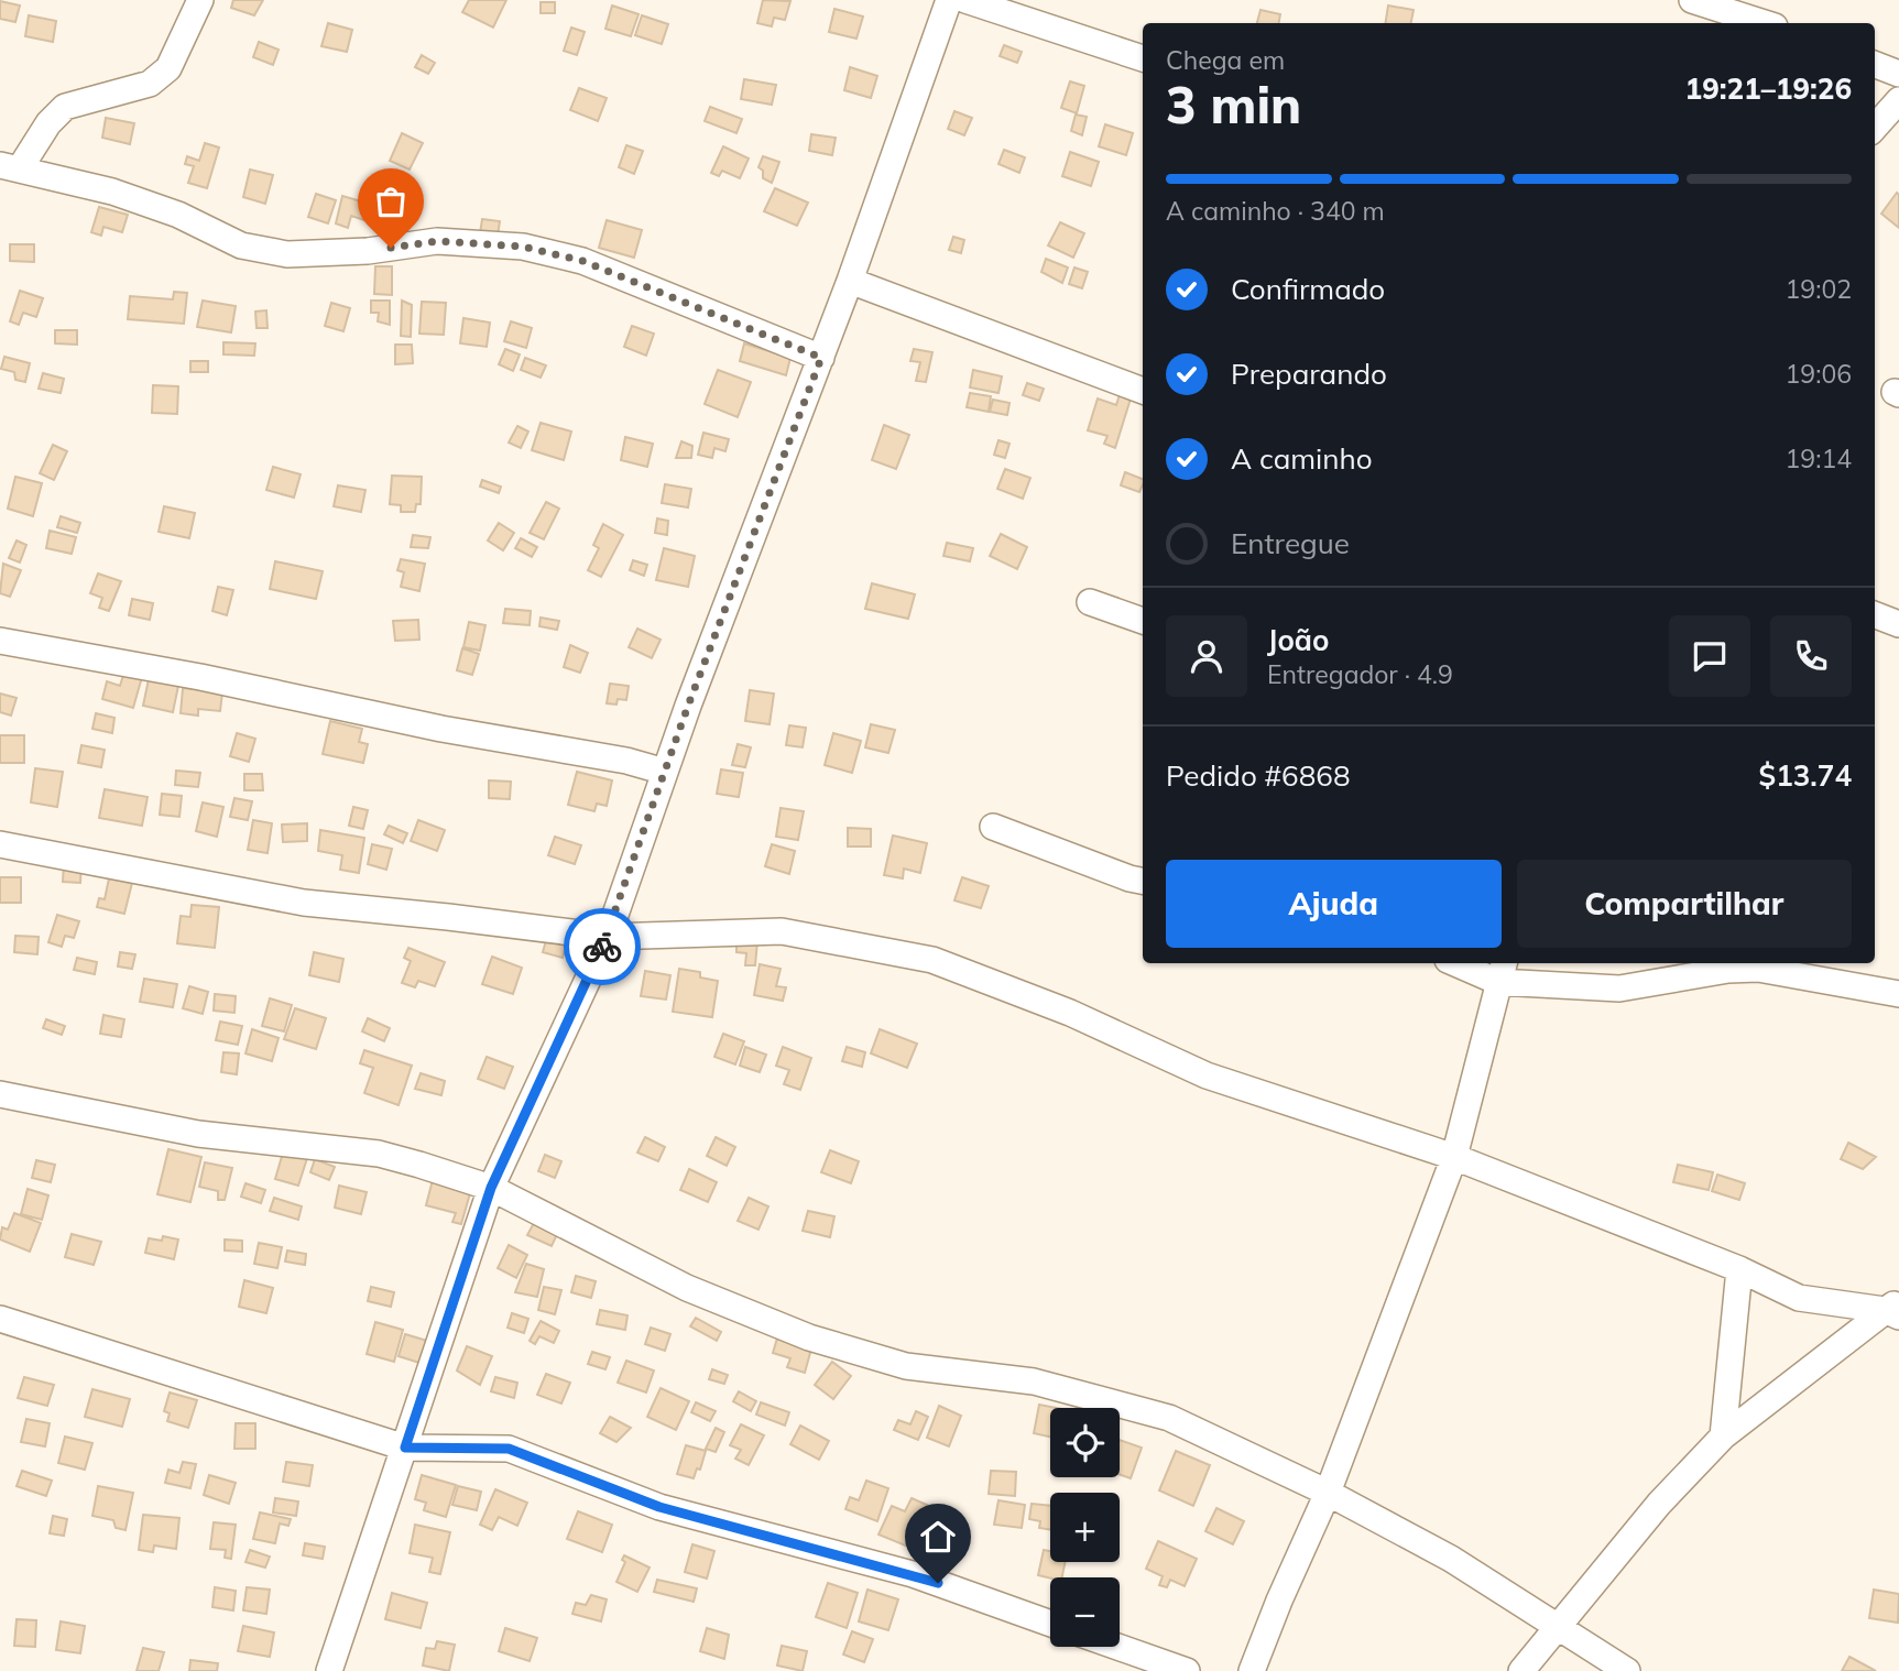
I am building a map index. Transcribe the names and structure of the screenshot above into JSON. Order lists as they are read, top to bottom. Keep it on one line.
{"page":{"heading":["3 min","Chega em","19:21–19:26"],"panel":["João","Entregador · 4.9","Pedido #6868","$13.74"],"bar":"A caminho · 340 m","list":[["Confirmado","19:02"],["Preparando","19:06"],["A caminho","19:14"],"Entregue"],"buttons":["Ajuda","Compartilhar"],"map_buttons":["+","−"]}}
